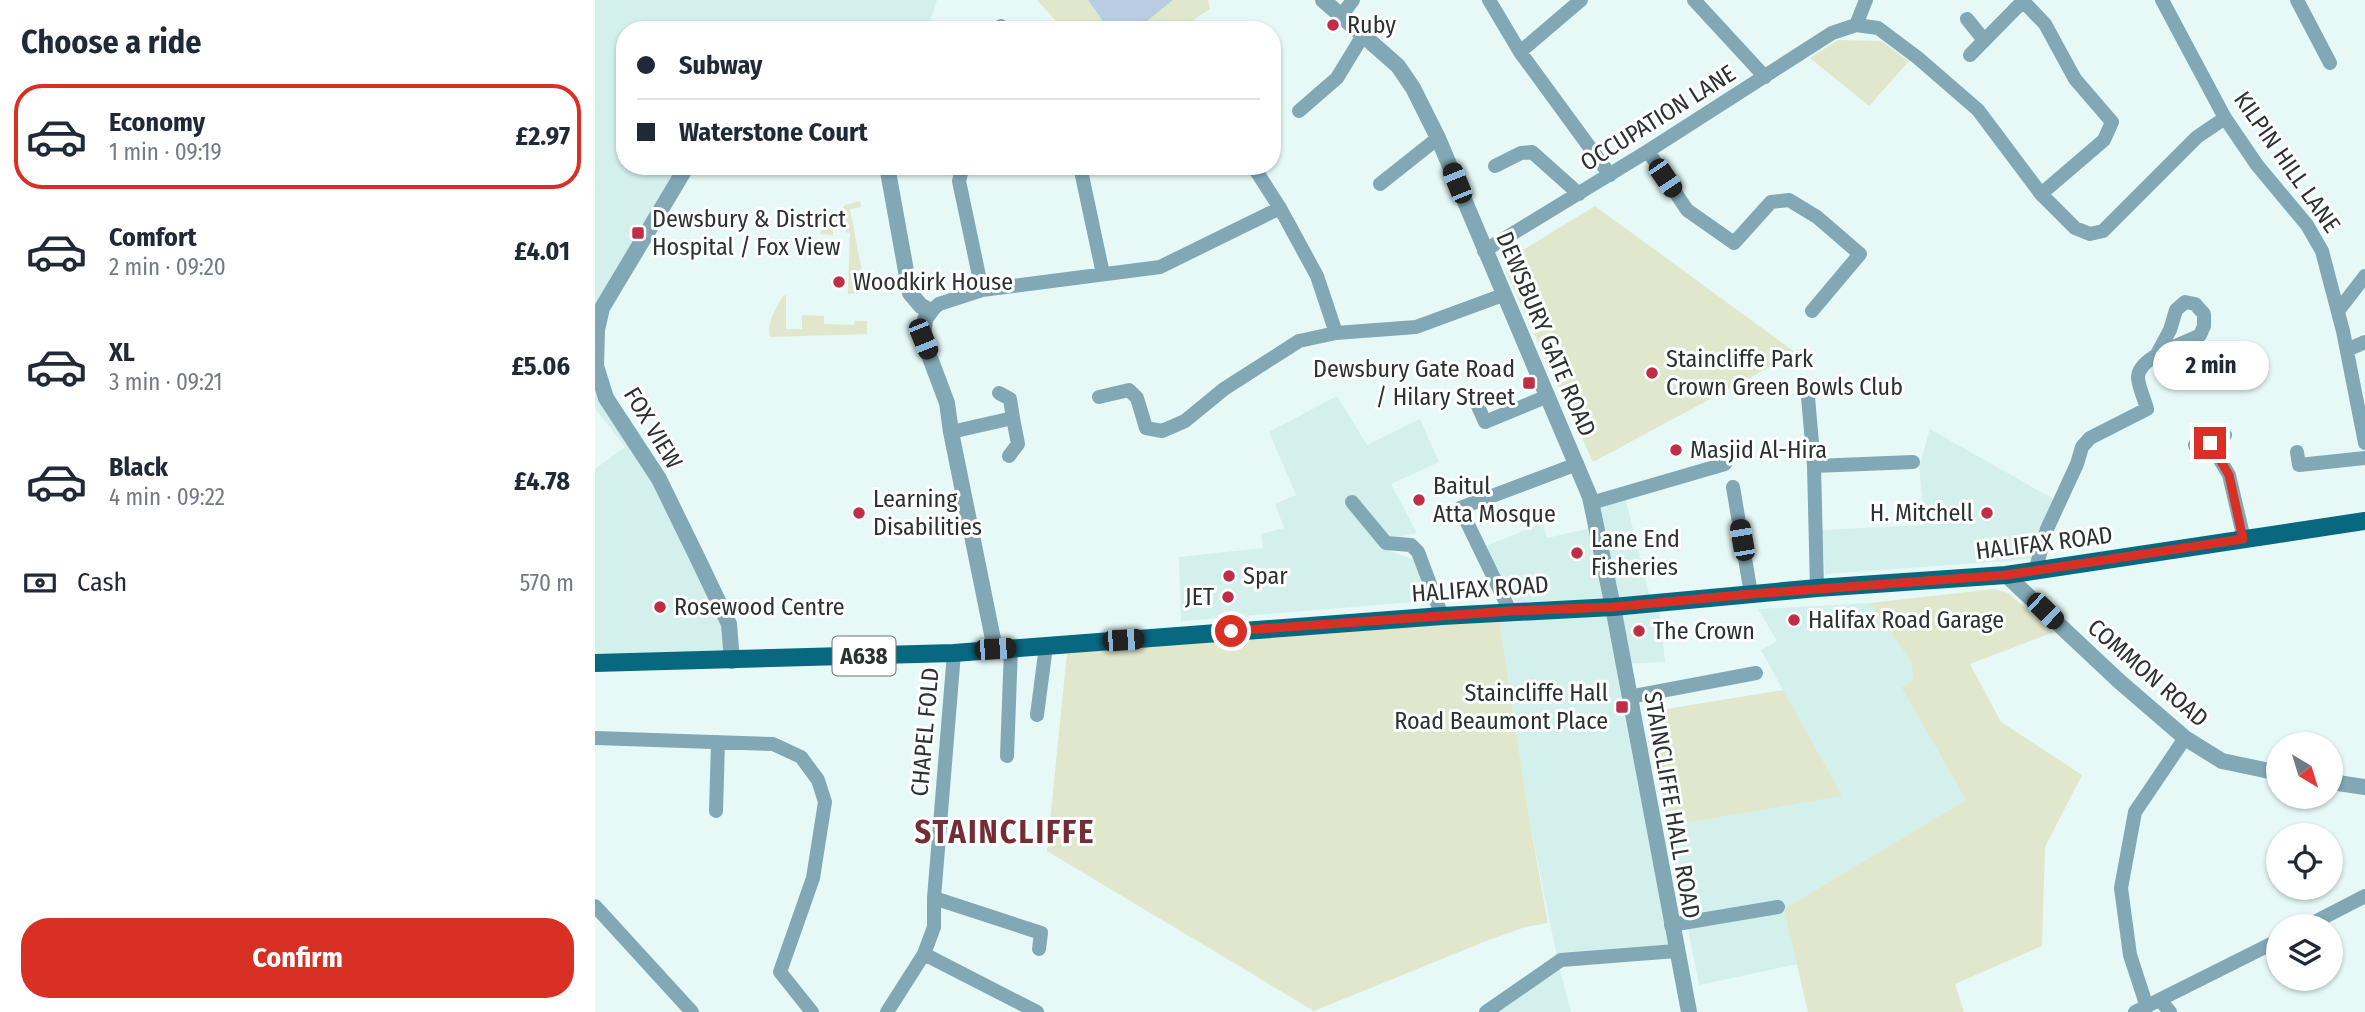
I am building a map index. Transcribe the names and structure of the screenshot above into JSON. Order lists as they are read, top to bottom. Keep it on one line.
{"streets":{"main road":["HALIFAX ROAD","A638"],"street":["OCCUPATION LANE","KILPIN HILL LANE","DEWSBURY GATE ROAD","FOX VIEW","COMMON ROAD","CHAPEL FOLD","STAINCLIFFE HALL ROAD"]},"crossings":[["OCCUPATION LANE","DEWSBURY GATE ROAD"],["DEWSBURY GATE ROAD","HALIFAX ROAD"],["DEWSBURY GATE ROAD","STAINCLIFFE HALL ROAD"],["FOX VIEW","HALIFAX ROAD"],["HALIFAX ROAD","COMMON ROAD"],["HALIFAX ROAD","CHAPEL FOLD"],["HALIFAX ROAD","STAINCLIFFE HALL ROAD"]],"districts":["STAINCLIFFE"],"places":{"other":["Ruby","Woodkirk House","Staincliffe Park Crown Green Bowls Club","Masjid Al-Hira","Baitul Atta Mosque","Learning Disabilities","H. Mitchell","Lane End Fisheries","Spar","JET","Rosewood Centre","Halifax Road Garage","The Crown"],"transit":["Dewsbury & District Hospital / Fox View","Dewsbury Gate Road / Hilary Street","Staincliffe Hall Road Beaumont Place"]},"north":"bottom right","page":{"heading":"Choose a ride","banner":["Subway","Waterstone Court"],"list":[{"name":"Economy","note":"1 min · 09:19","value":"£2.97"},{"name":"Comfort","note":"2 min · 09:20","value":"£4.01"},{"name":"XL","note":"3 min · 09:21","value":"£5.06"},{"name":"Black","note":"4 min · 09:22","value":"£4.78"}],"bubble":"2 min","pay":["Cash","570 m"],"buttons":"Confirm"}}
